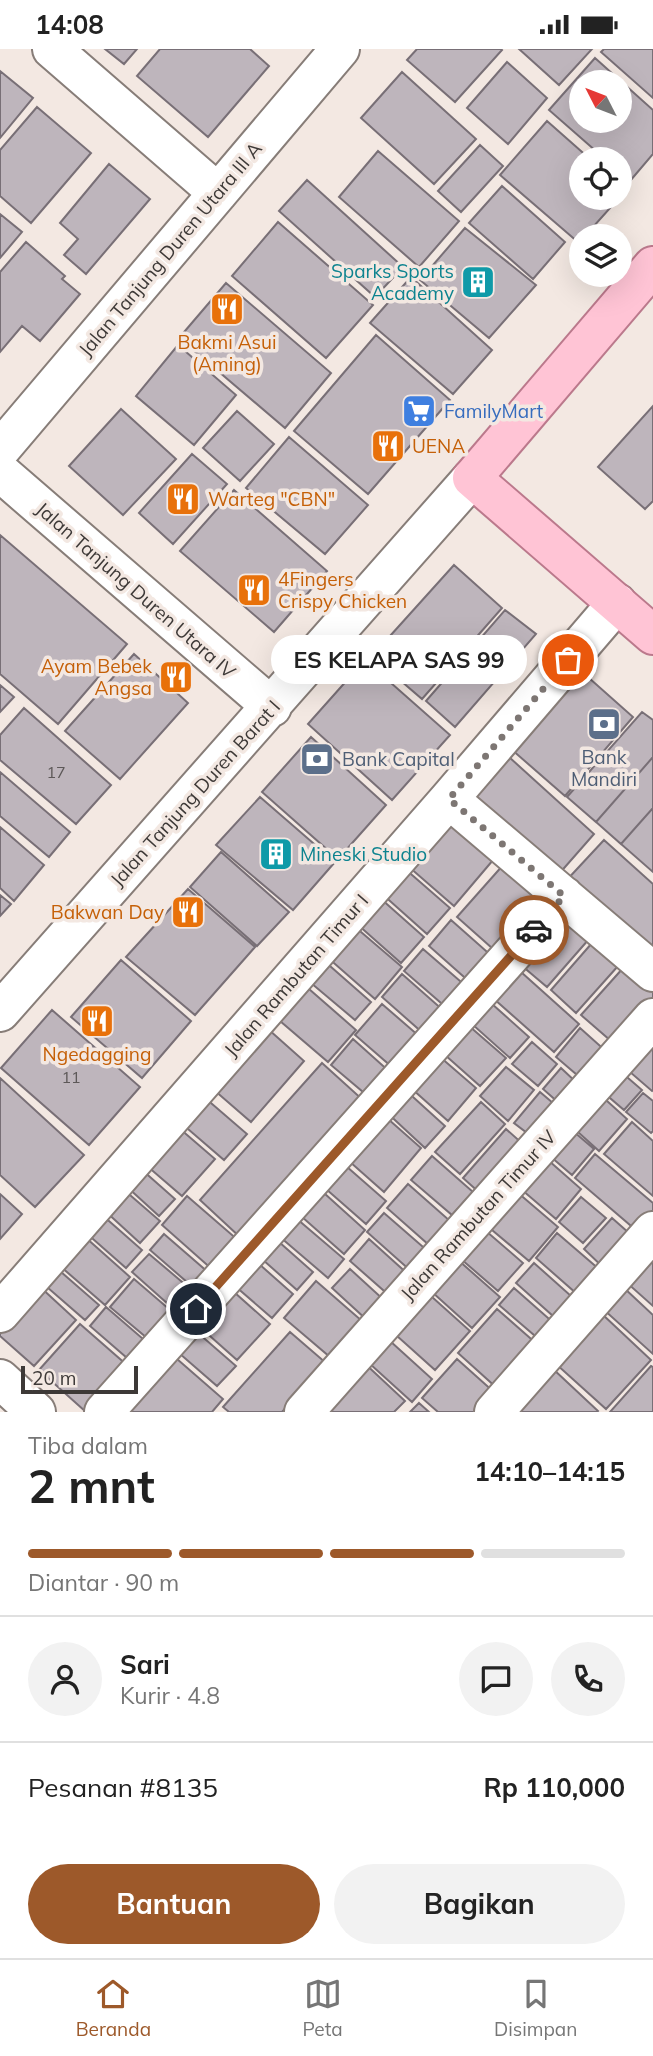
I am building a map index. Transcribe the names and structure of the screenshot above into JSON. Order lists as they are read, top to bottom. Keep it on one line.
{"streets":{"street":["Jalan Tanjung Duren Utara III A","Jalan Tanjung Duren Utara IV","Jalan Tanjung Duren Barat I","Jalan Rambutan Timur I","Jalan Rambutan Timur IV"]},"crossings":[["Jalan Tanjung Duren Utara IV","Jalan Tanjung Duren Barat I"]],"places":{"building":["Sparks Sports Academy","Mineski Studio"],"restaurant":["Bakmi Asui (Aming)","UENA","Warteg \"CBN\"","4Fingers Crispy Chicken","Ayam Bebek Angsa","Bakwan Day","Ngedagging"],"supermarket":["FamilyMart"],"other":["ES KELAPA SAS 99"],"bank":["Bank Mandiri","Bank Capital"]},"house_numbers":["17","11"],"scale_bar":"20 m","north":"top left","page":{"status":"14:08","bubble":"ES KELAPA SAS 99","scale":"20 m","heading":["2 mnt","Tiba dalam","14:10–14:15"],"panel":["Sari","Kurir · 4.8","Pesanan #8135","Rp 110,000"],"bar":"Diantar · 90 m","buttons":["Bantuan","Bagikan"],"tabs":["Beranda","Peta","Disimpan"]}}
